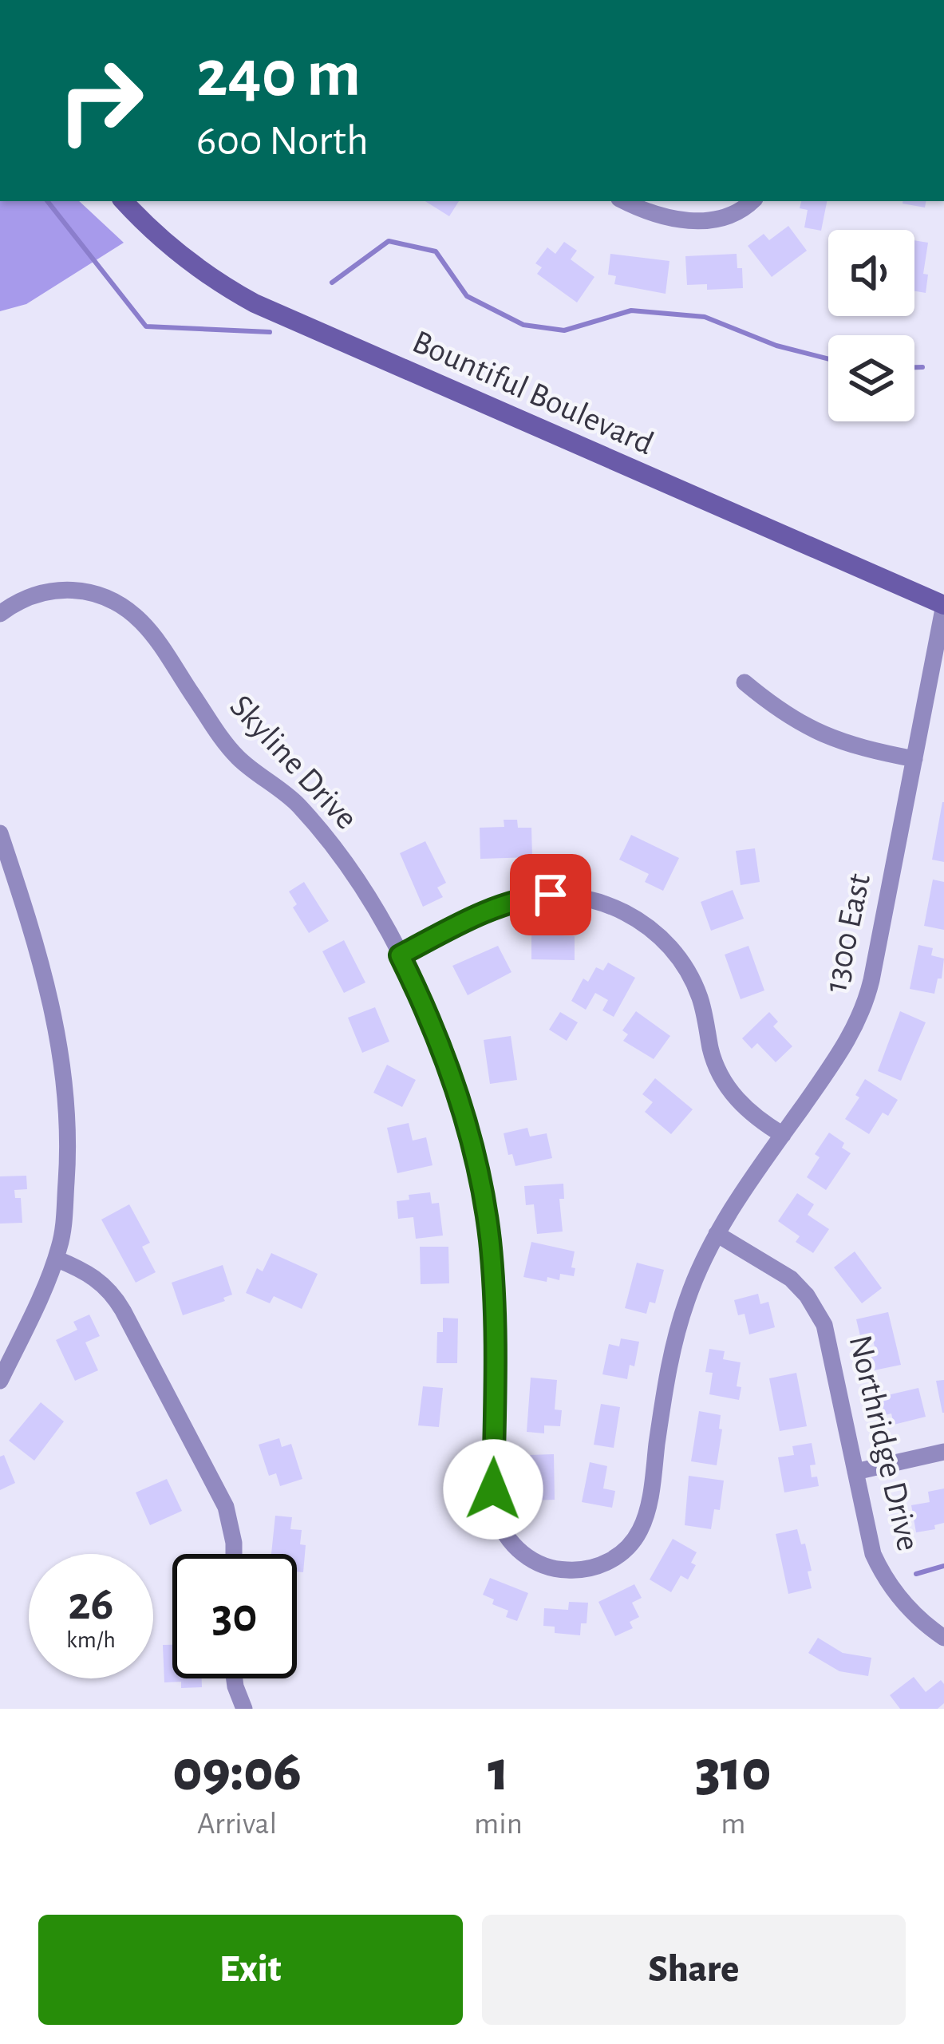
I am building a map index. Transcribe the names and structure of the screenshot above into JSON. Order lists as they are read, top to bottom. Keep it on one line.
{"streets":{"main road":["Bountiful Boulevard"],"street":["Skyline Drive","1300 East","Northridge Drive"]},"crossings":[["Bountiful Boulevard","1300 East"],["Skyline Drive","1300 East"],["Skyline Drive","Northridge Drive"],["1300 East","Northridge Drive"]],"page":{"turn":["240 m","600 North"],"speed":"26 km/h","limit":"30","eta":["09:06","Arrival","1","min","310","m"],"buttons":["Exit","Share"]}}
